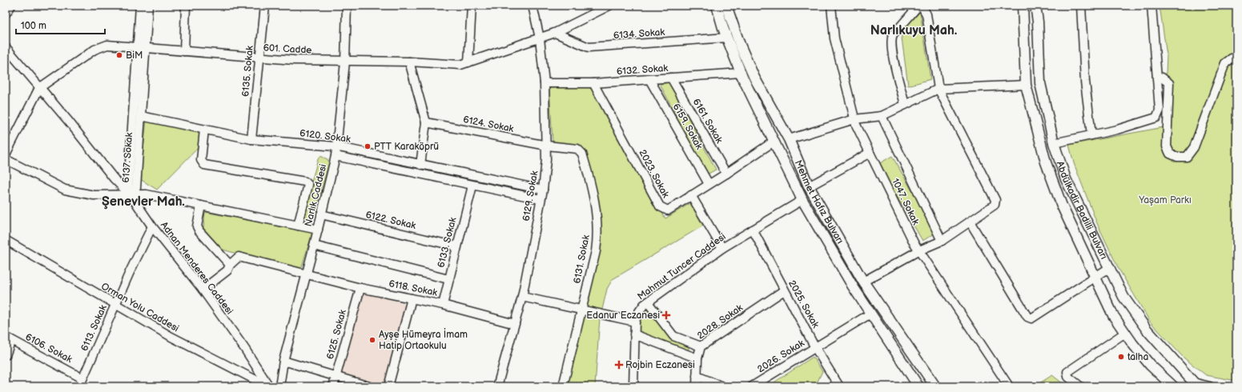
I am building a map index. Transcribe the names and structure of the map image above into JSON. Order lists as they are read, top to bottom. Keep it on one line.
{"streets":{"main road":["Mehmet Hafız Bulvarı","Abdülkadir Badilli Bulvarı"],"street":["6134. Sokak","601. Cadde","6132. Sokak","6135. Sokak","6161. Sokak","6124. Sokak","6159. Sokak","6120. Sokak","6137. Sokak","2023. Sokak","Narlık Caddesi","6129. Sokak","1047. Sokak","6122. Sokak","6133. Sokak","6131. Sokak","Mahmut Tuncer Caddesi","Adnan Menderes Caddesi","6118. Sokak","2025. Sokak","Orman Yolu Caddesi","2028. Sokak","6113. Sokak","6125. Sokak","6106. Sokak","2026. Sokak"]},"crossings":[["6134. Sokak","601. Cadde"],["6134. Sokak","Mehmet Hafız Bulvarı"],["601. Cadde","6135. Sokak"],["601. Cadde","6137. Sokak"],["601. Cadde","Narlık Caddesi"],["601. Cadde","6129. Sokak"],["601. Cadde","Adnan Menderes Caddesi"],["6132. Sokak","6161. Sokak"],["6132. Sokak","6159. Sokak"],["6132. Sokak","2023. Sokak"],["6132. Sokak","6129. Sokak"],["6132. Sokak","Mehmet Hafız Bulvarı"],["6135. Sokak","6120. Sokak"],["6161. Sokak","2023. Sokak"],["6124. Sokak","6129. Sokak"],["6124. Sokak","6131. Sokak"],["6159. Sokak","2023. Sokak"],["6120. Sokak","6137. Sokak"],["6120. Sokak","Narlık Caddesi"],["6120. Sokak","6129. Sokak"],["6137. Sokak","Adnan Menderes Caddesi"],["2023. Sokak","Mehmet Hafız Bulvarı"],["Narlık Caddesi","6122. Sokak"],["Narlık Caddesi","6118. Sokak"],["6129. Sokak","6131. Sokak"],["6129. Sokak","6118. Sokak"],["Mehmet Hafız Bulvarı","Mahmut Tuncer Caddesi"],["Mehmet Hafız Bulvarı","2026. Sokak"],["6122. Sokak","6133. Sokak"],["6133. Sokak","6118. Sokak"],["Mahmut Tuncer Caddesi","2025. Sokak"],["Adnan Menderes Caddesi","Orman Yolu Caddesi"],["Adnan Menderes Caddesi","6113. Sokak"],["6118. Sokak","6125. Sokak"],["2025. Sokak","2028. Sokak"],["2025. Sokak","2026. Sokak"],["Orman Yolu Caddesi","6113. Sokak"],["6113. Sokak","6106. Sokak"]],"districts":["Narlıkuyu Mah.","Şenevler Mah."],"parks":["Yaşam Parkı"],"places":{"other":["BiM","PTT Karaköprü","Ayşe Hümeyra İmam Hatip Ortaokulu","talha"],"health":["Edanur Eczanesi","Rojbin Eczanesi"]},"scale_bar":"100 m"}
